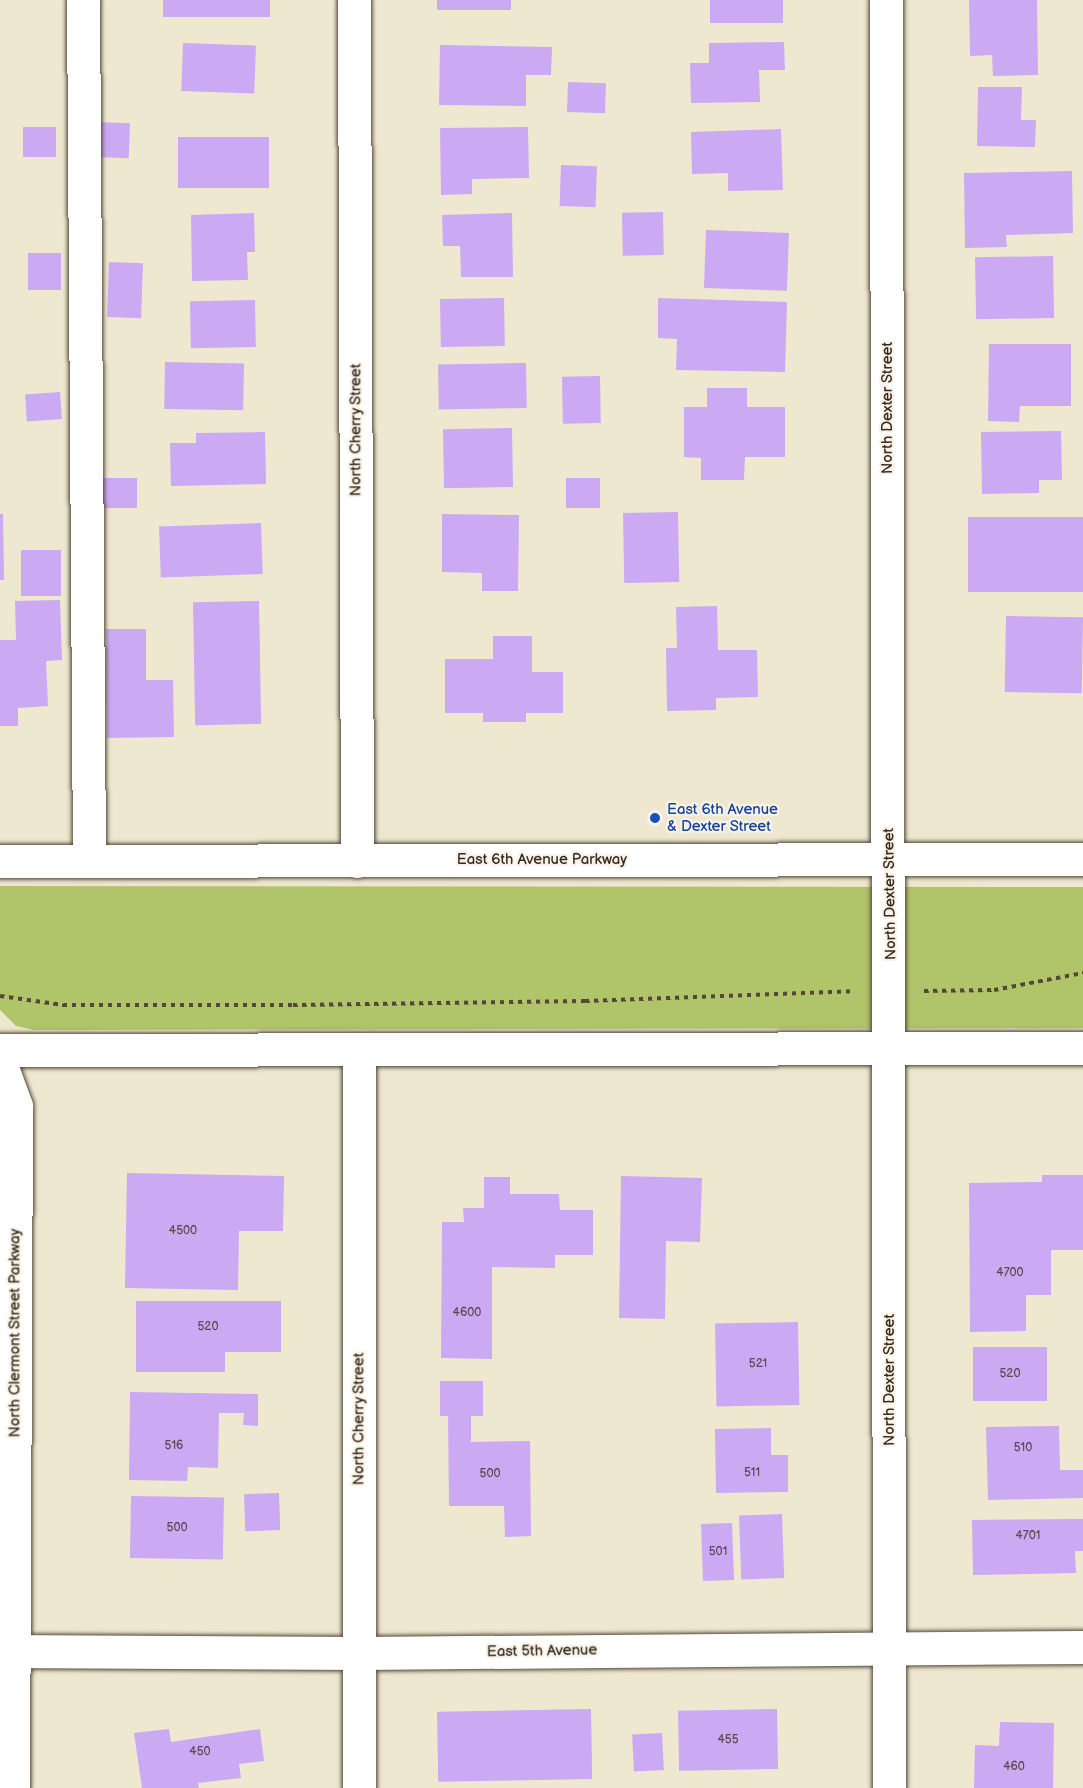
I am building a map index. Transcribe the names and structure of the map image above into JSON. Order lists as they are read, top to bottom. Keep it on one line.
{"streets":{"street":["North Dexter Street","North Cherry Street","East 6th Avenue Parkway","North Clermont Street Parkway","East 5th Avenue"]},"crossings":[["North Dexter Street","East 6th Avenue Parkway"],["North Dexter Street","East 5th Avenue"],["North Cherry Street","East 6th Avenue Parkway"],["North Cherry Street","East 5th Avenue"],["North Clermont Street Parkway","East 5th Avenue"]],"places":["East 6th Avenue & Dexter Street"],"house_numbers":["4500","4700","4600","520","521","520","516","510","511","500","500","4701","501","455","450","460"]}
